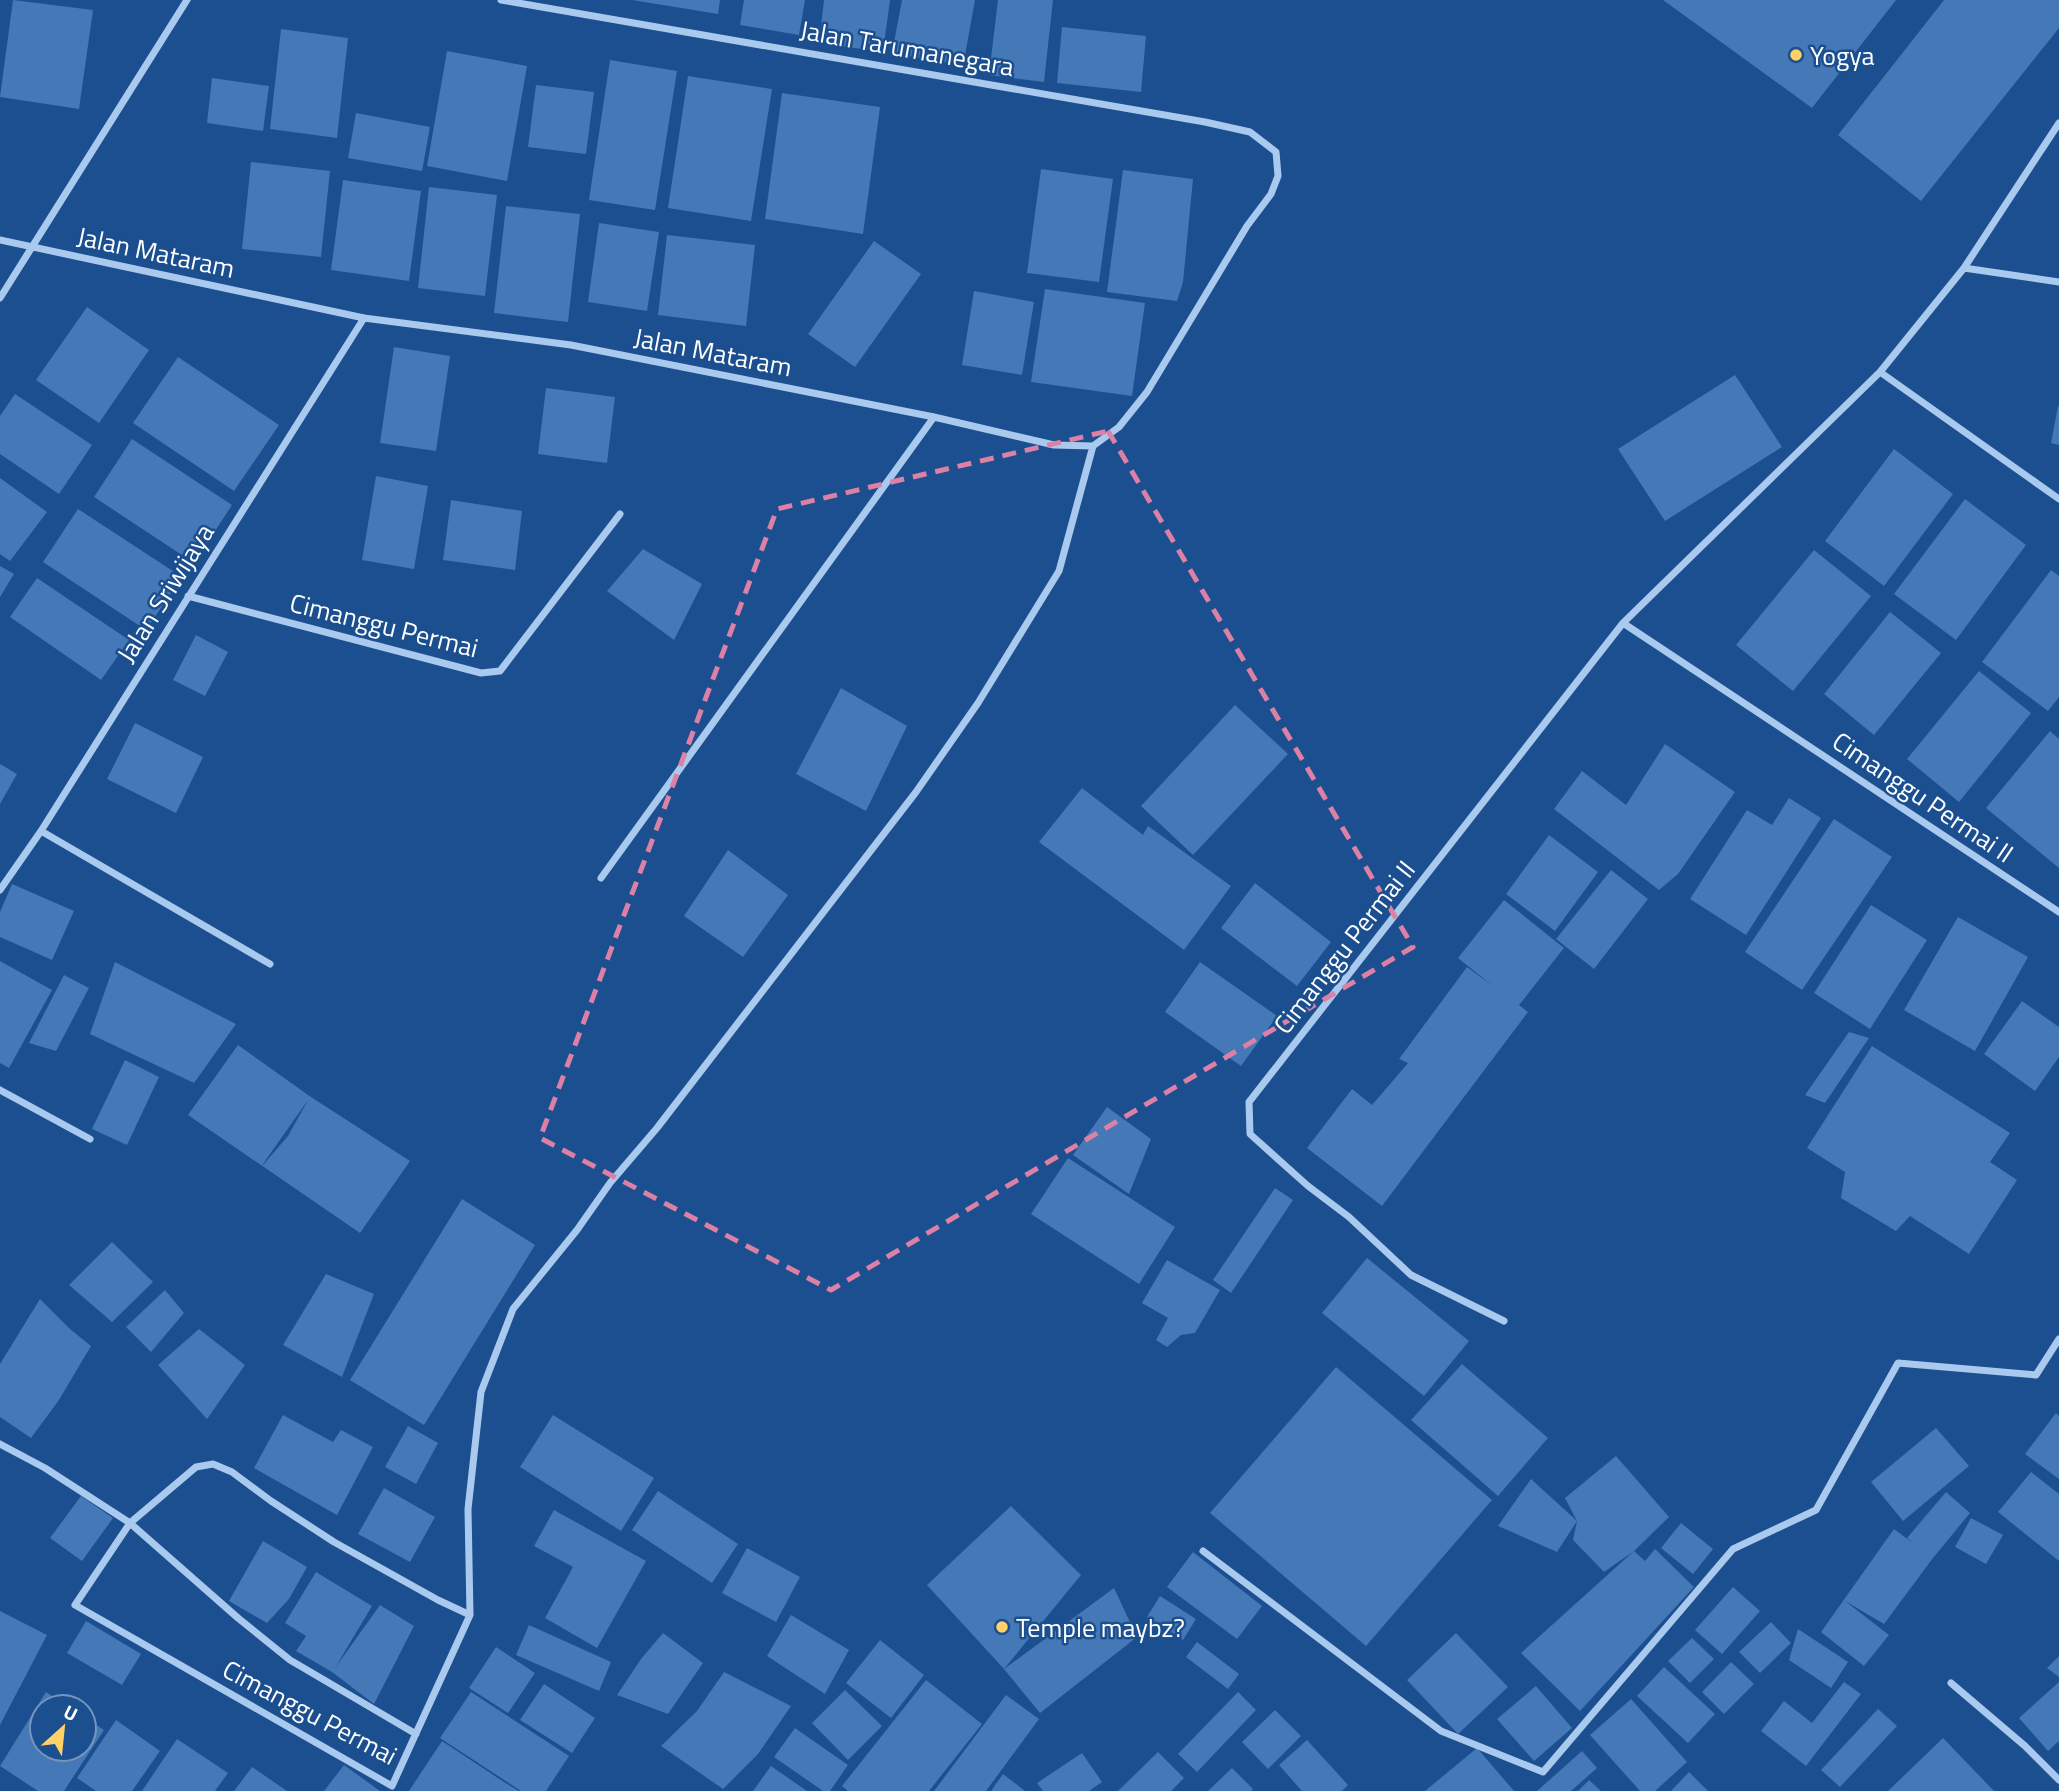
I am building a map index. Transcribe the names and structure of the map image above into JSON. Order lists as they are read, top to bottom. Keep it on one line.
{"streets":{"street":["Jalan Tarumanegara","Jalan Mataram","Jalan Sriwijaya","Cimanggu Permai","Cimanggu Permai II"]},"crossings":[["Jalan Tarumanegara","Jalan Mataram"],["Jalan Tarumanegara","Cimanggu Permai"],["Jalan Mataram","Jalan Sriwijaya"],["Jalan Mataram","Cimanggu Permai"],["Jalan Sriwijaya","Cimanggu Permai"]],"places":["Yogya","Temple maybz?"],"north":"top right"}
